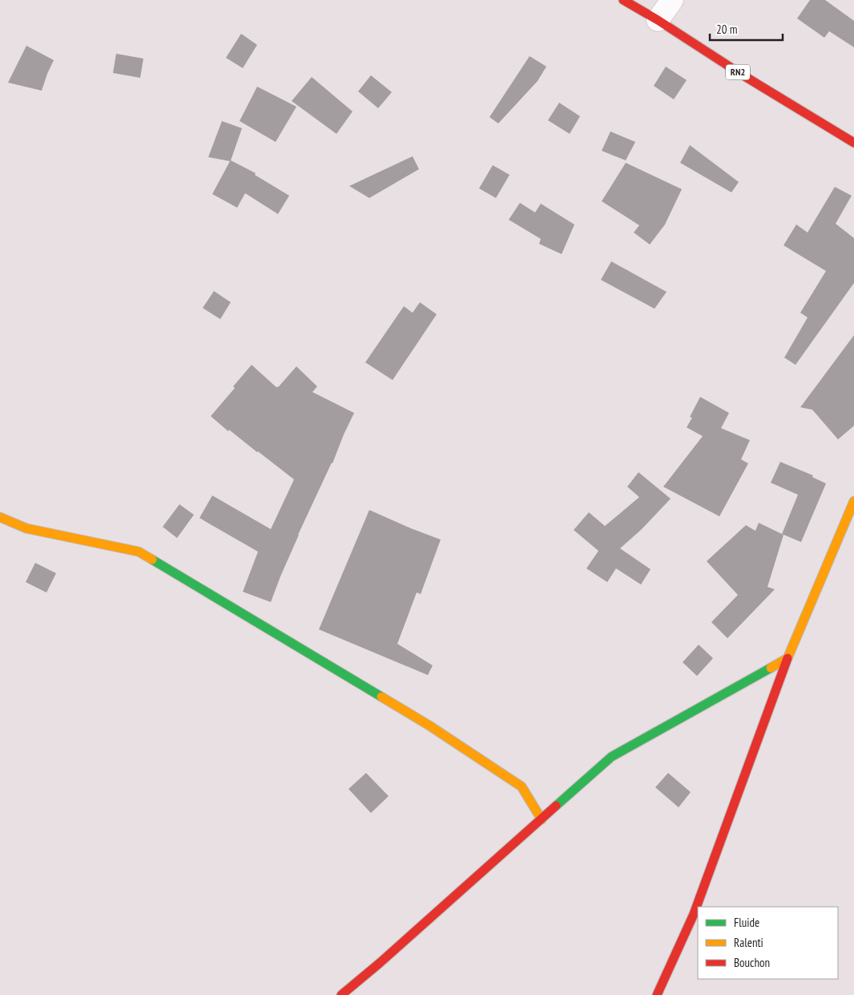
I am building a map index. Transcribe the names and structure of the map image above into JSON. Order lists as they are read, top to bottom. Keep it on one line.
{"streets":{"main road":["RN2"]},"legend":["Fluide","Ralenti","Bouchon"],"scale_bar":"20 m"}
